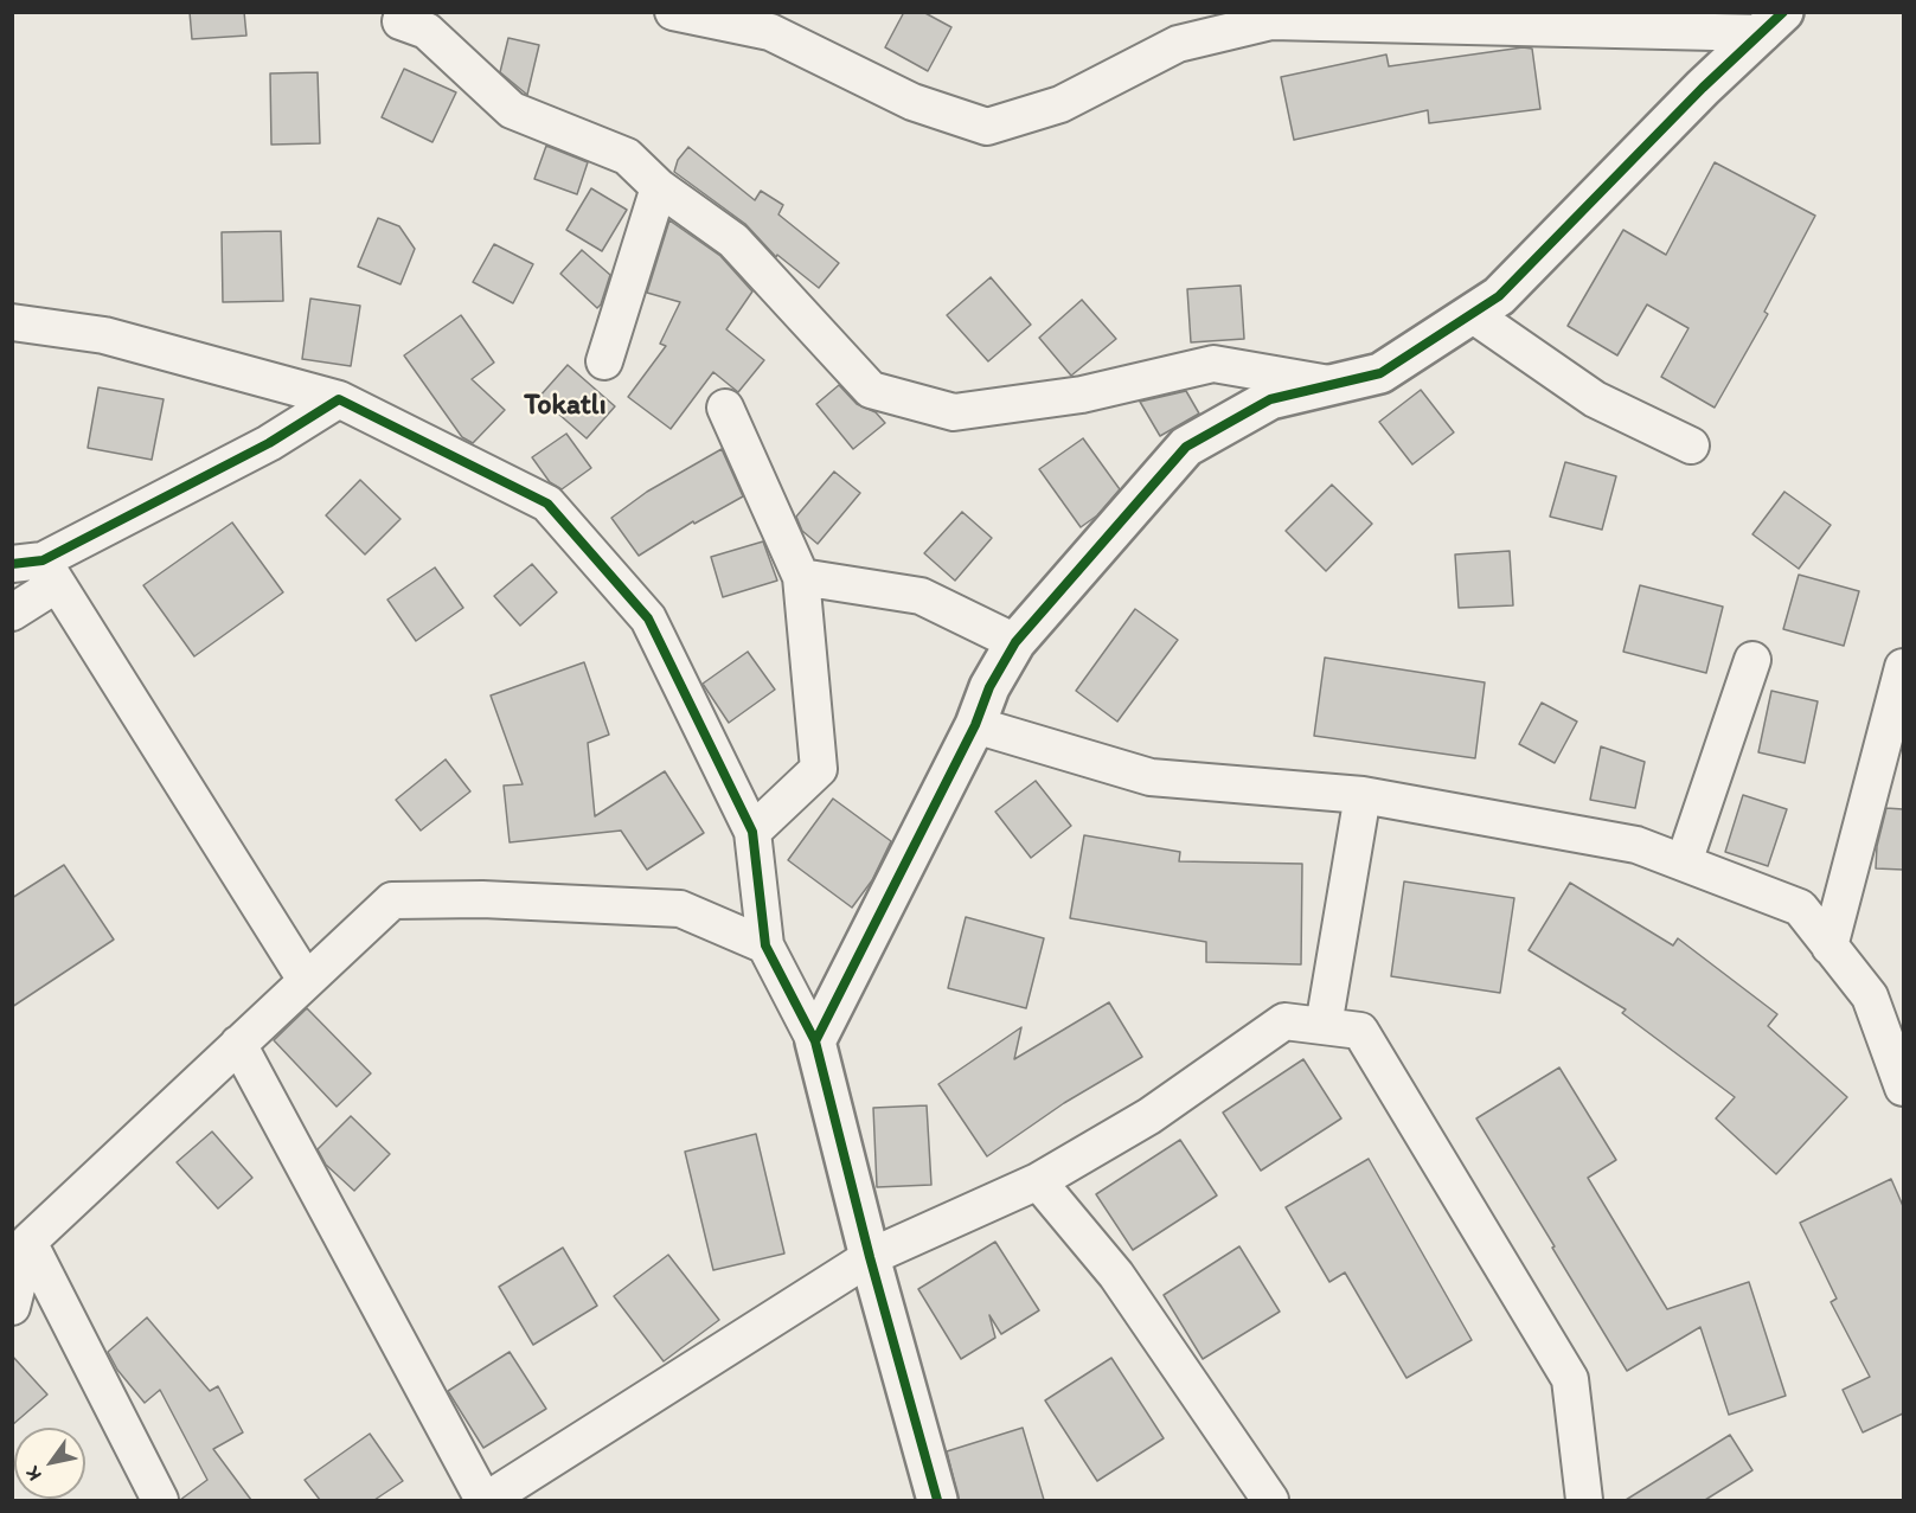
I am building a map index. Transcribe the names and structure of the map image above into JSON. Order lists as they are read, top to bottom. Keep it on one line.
{"districts":["Tokatlı"],"north":"bottom left"}
